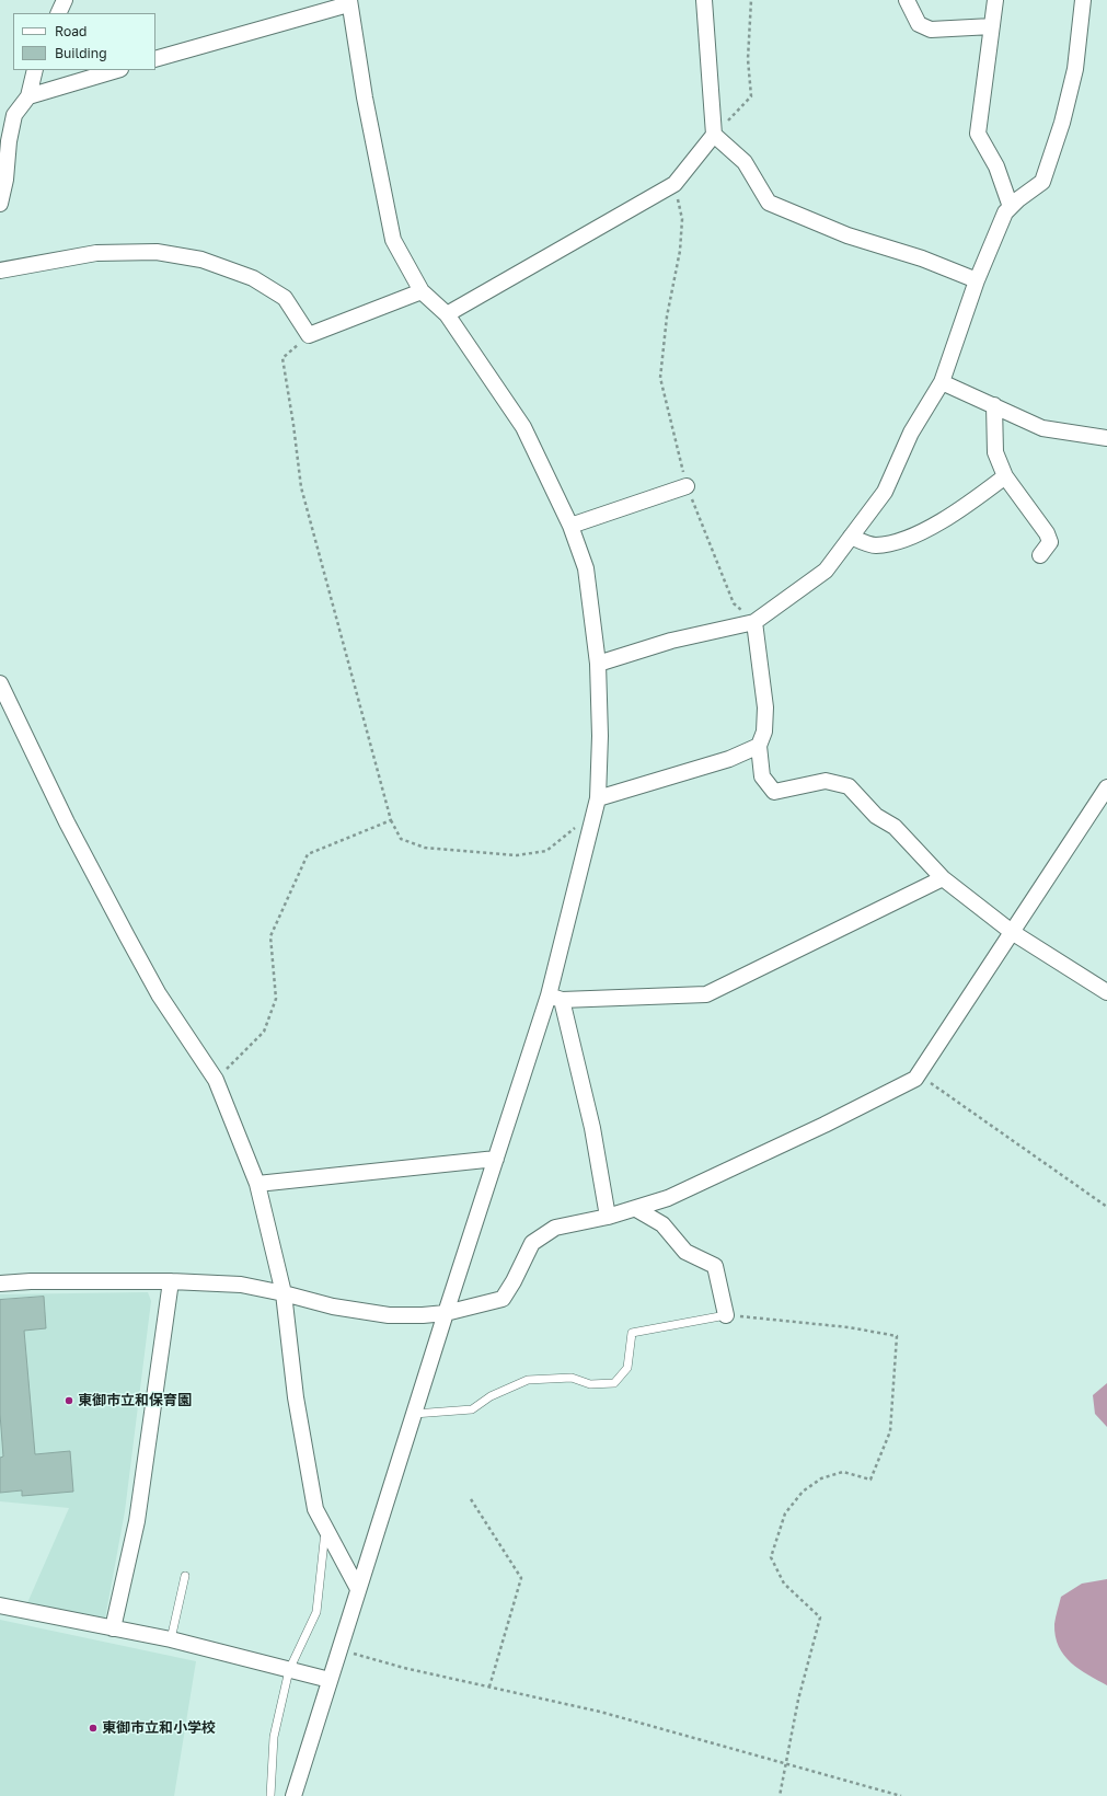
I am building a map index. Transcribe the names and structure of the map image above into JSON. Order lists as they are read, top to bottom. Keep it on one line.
{"places":["東御市立和保育園","東御市立和小学校"],"legend":["Road","Building"]}
